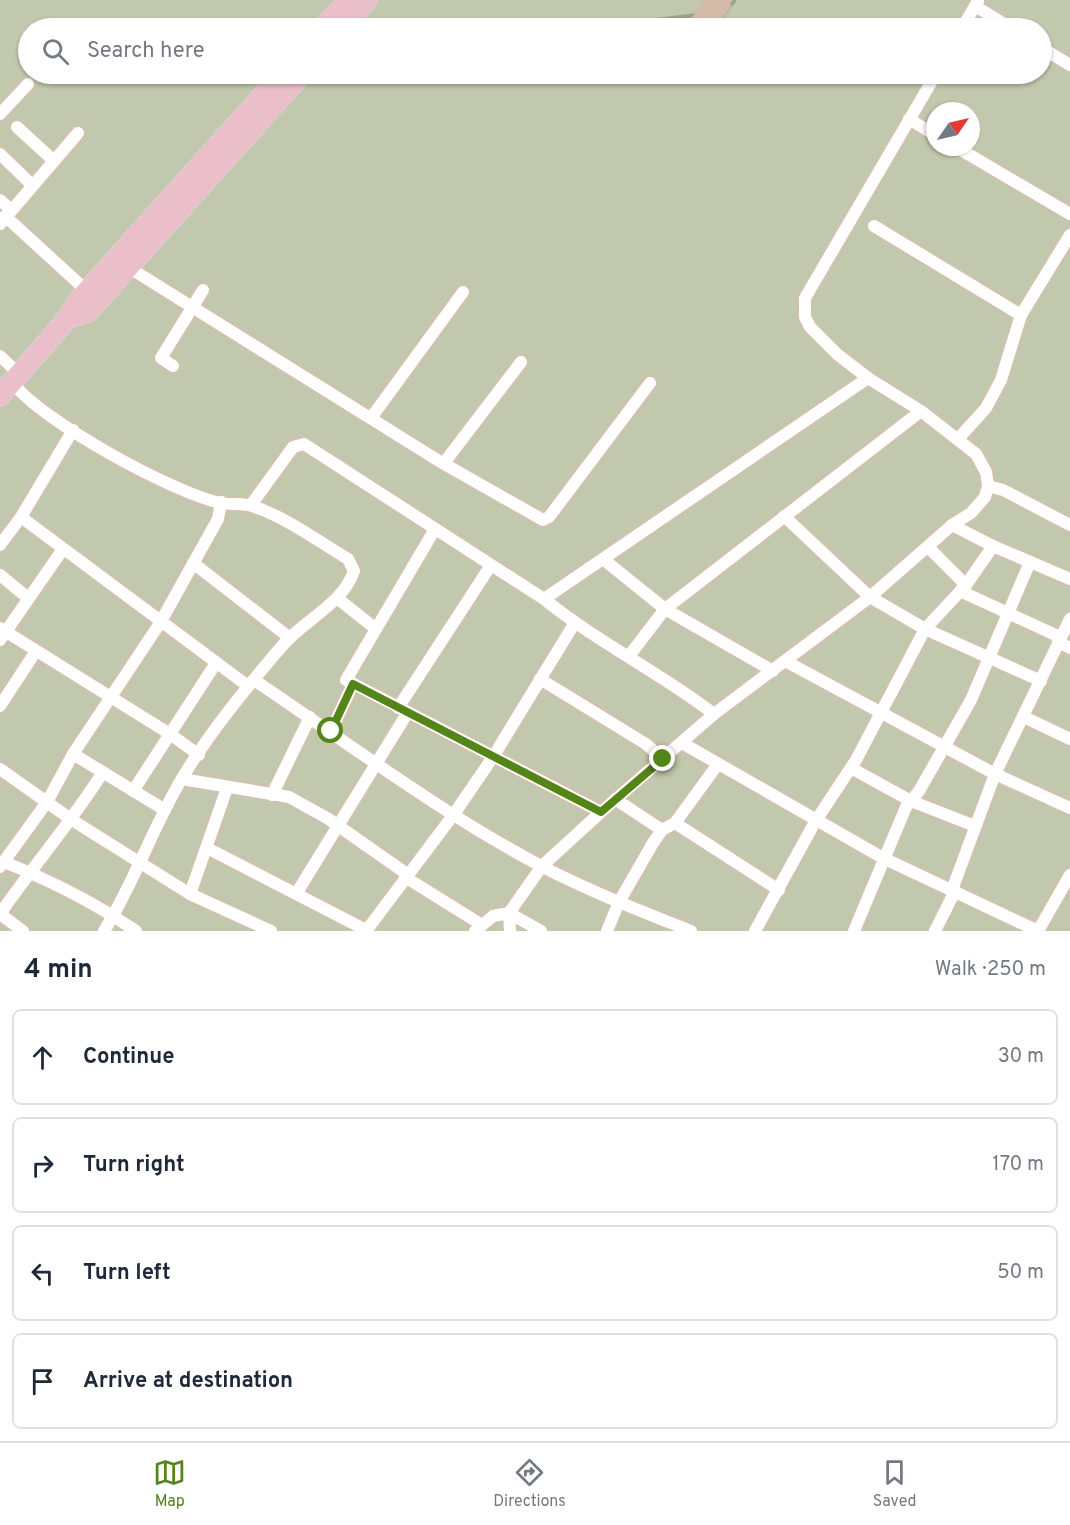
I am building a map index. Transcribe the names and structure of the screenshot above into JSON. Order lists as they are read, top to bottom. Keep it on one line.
{"north":"top right","page":{"search":"Search here","heading":["4 min","Walk · 250 m"],"list":[["Continue","30 m"],["Turn right","170 m"],["Turn left","50 m"],"Arrive at destination"],"nav":["Map","Directions","Saved"]}}
